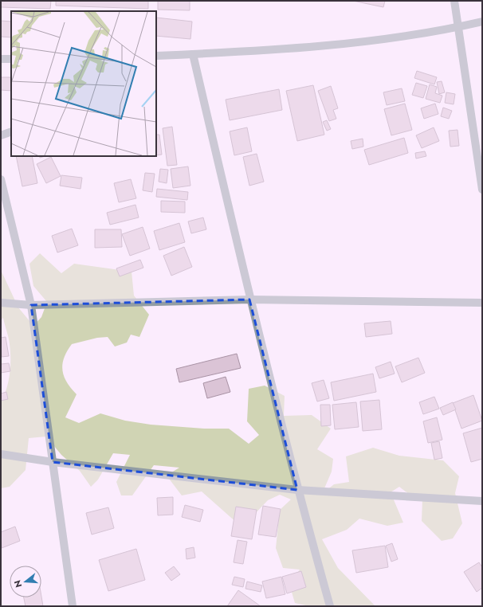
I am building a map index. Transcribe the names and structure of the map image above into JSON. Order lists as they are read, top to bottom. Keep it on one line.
{"north":"left"}
